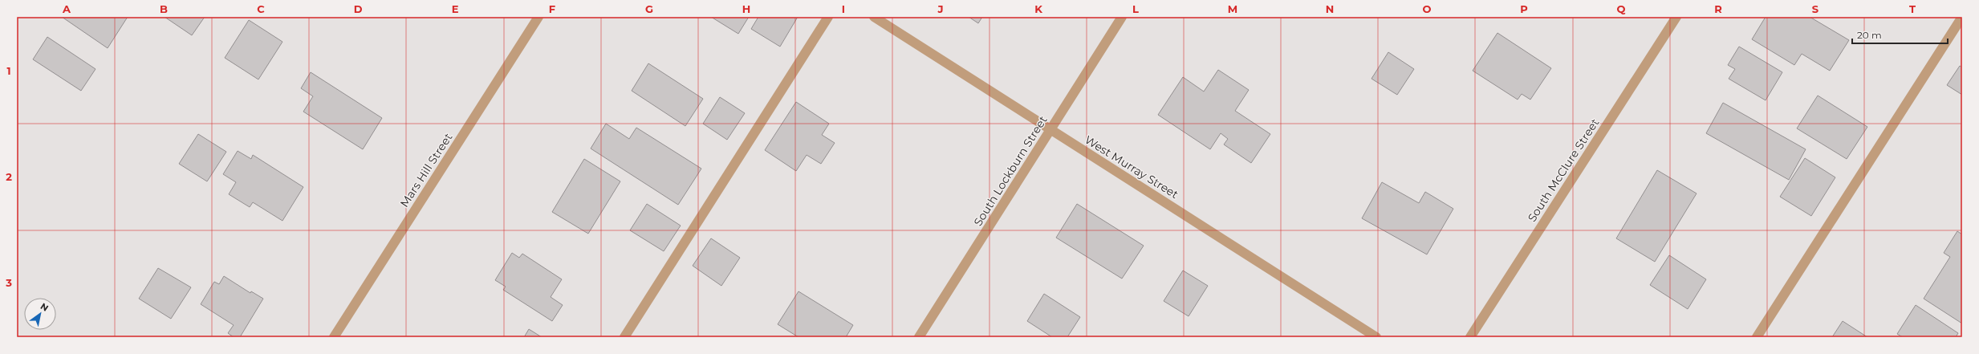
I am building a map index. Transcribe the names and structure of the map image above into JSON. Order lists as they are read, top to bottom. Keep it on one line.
{"streets":{"street":["West Murray Street","Mars Hill Street","South McClure Street","South Lockburn Street"]},"crossings":[["West Murray Street","South Lockburn Street"]],"scale_bar":"20 m","north":"top right","grid":{"columns":["A","B","C","D","E","F","G","H","I","J","K","L","M","N","O","P","Q","R","S","T"],"rows":["1","2","3"]}}
